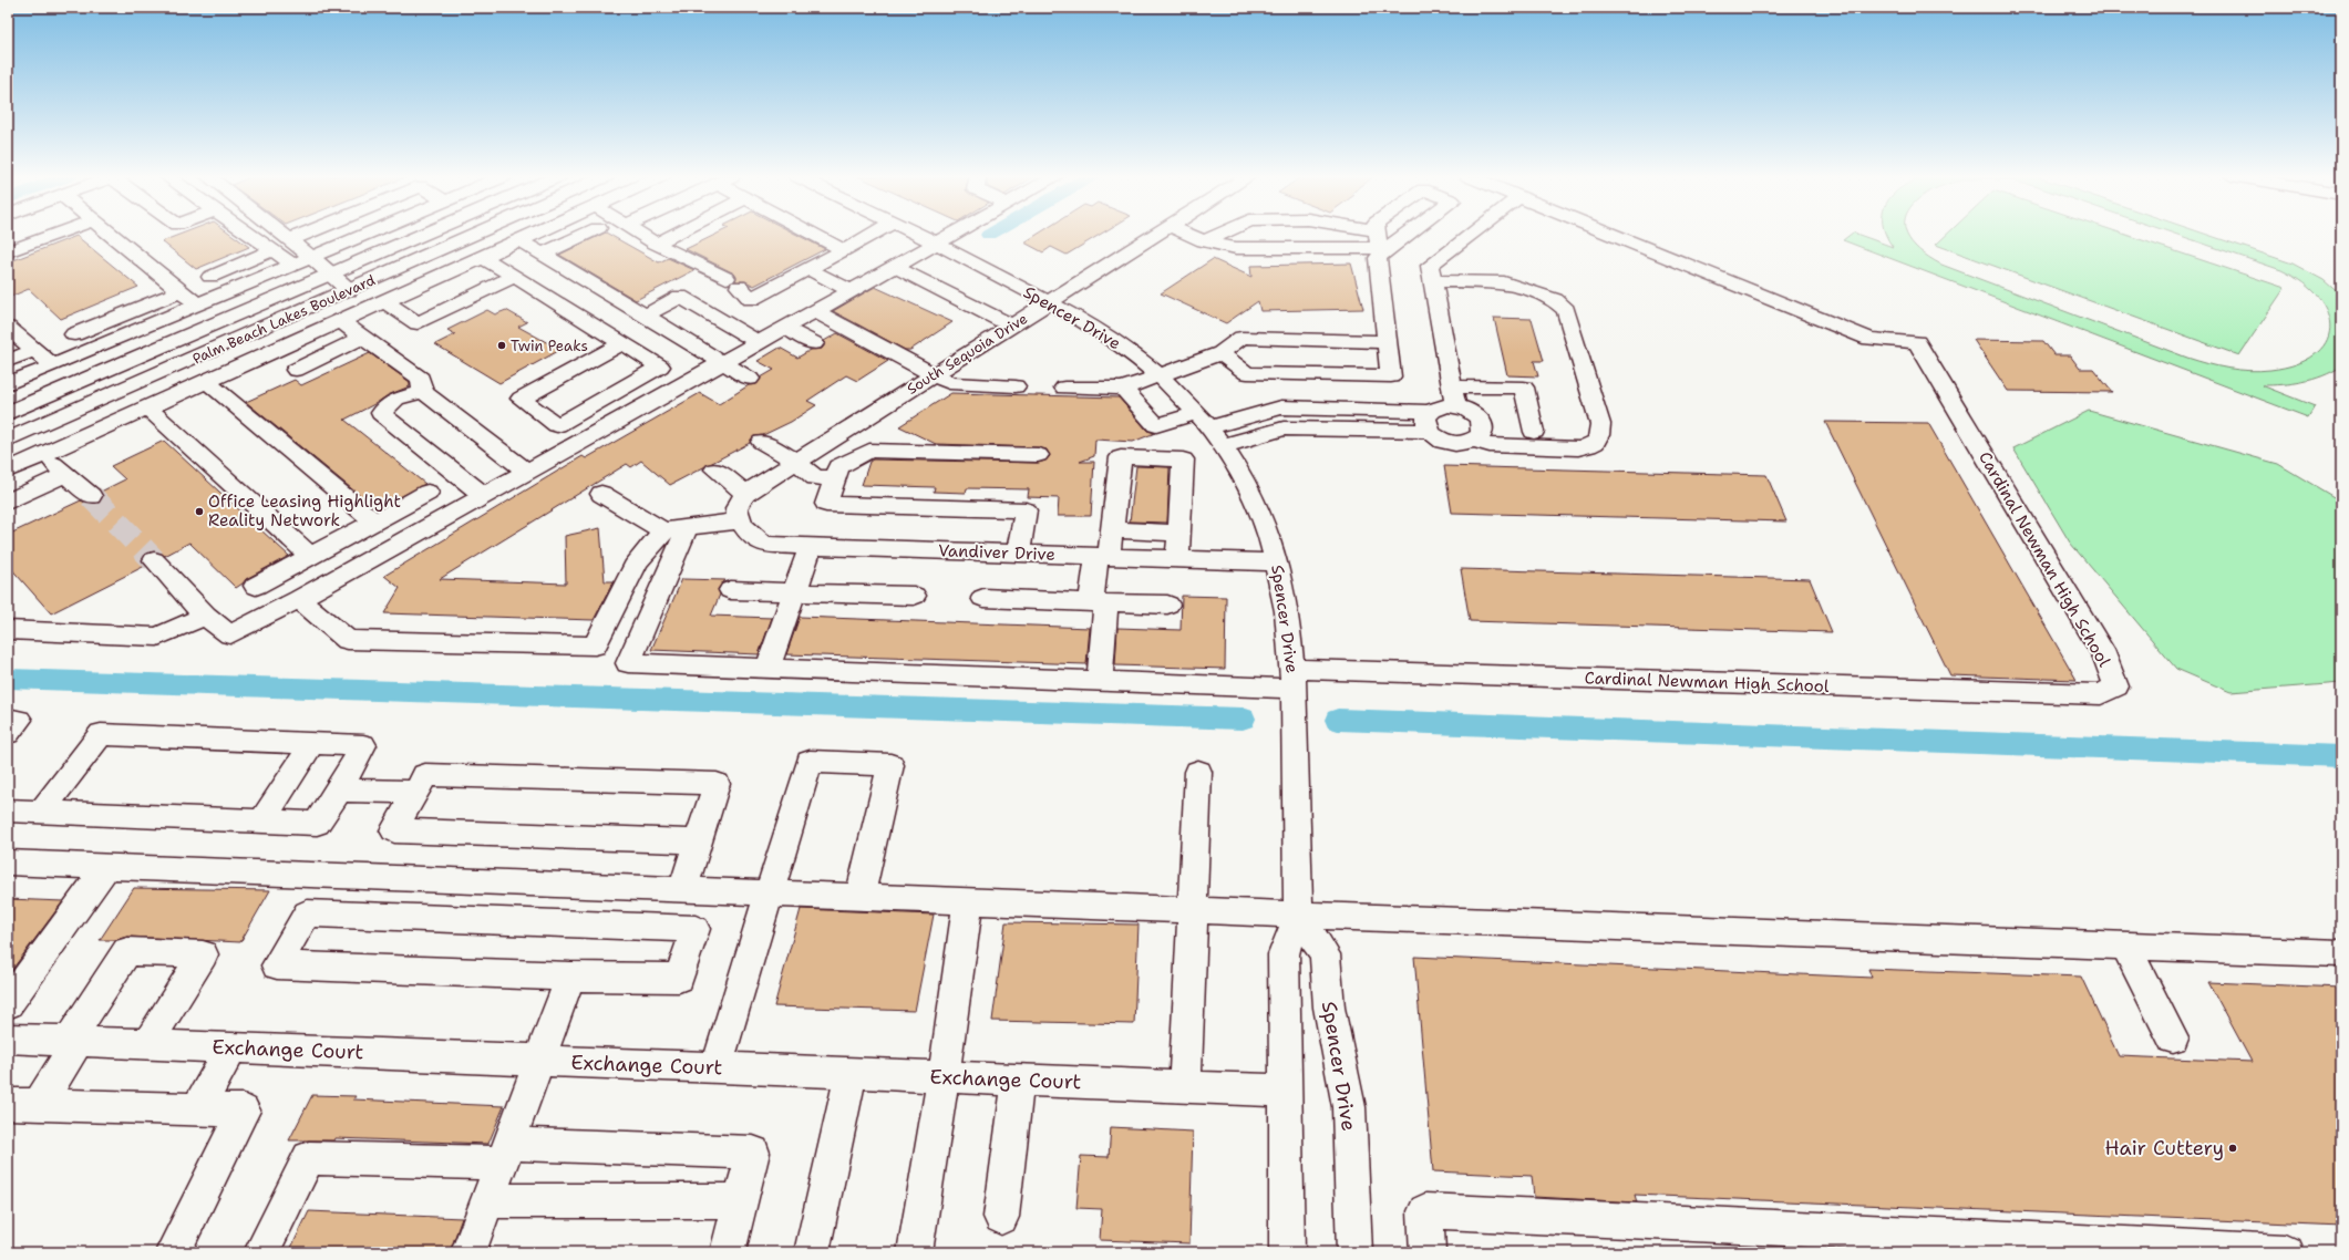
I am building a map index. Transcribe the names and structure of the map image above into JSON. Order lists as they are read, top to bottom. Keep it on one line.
{"streets":{"street":["Spencer Drive","Palm Beach Lakes Boulevard","South Sequoia Drive","Vandiver Drive","Cardinal Newman High School","Exchange Court"]},"crossings":[["Spencer Drive","South Sequoia Drive"],["Spencer Drive","Vandiver Drive"],["Spencer Drive","Cardinal Newman High School"],["Spencer Drive","Exchange Court"],["South Sequoia Drive","Vandiver Drive"]],"places":["Twin Peaks","Office Leasing Highlight Reality Network","Hair Cuttery"]}
